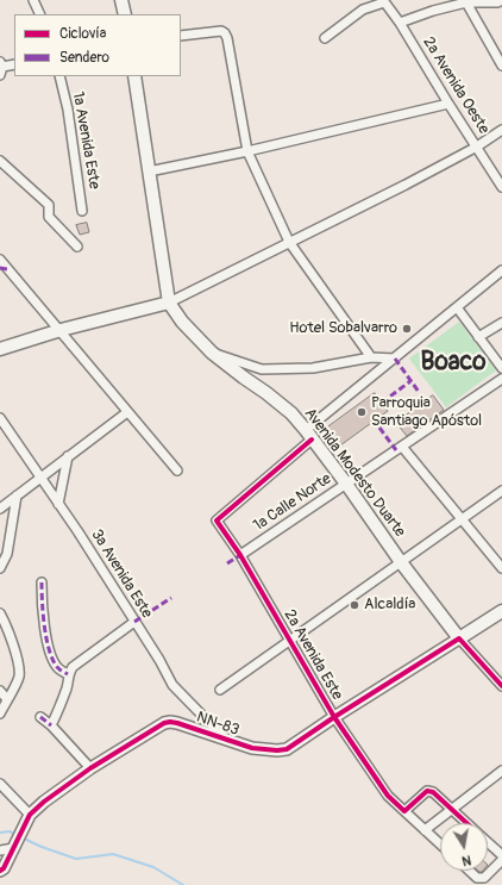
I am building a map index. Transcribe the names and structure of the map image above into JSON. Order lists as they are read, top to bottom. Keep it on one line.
{"streets":{"main road":["Avenida Modesto Duarte"],"street":["2a Avenida Oeste","1a Avenida Este","1a Calle Norte","3a Avenida Este","2a Avenida Este","NN-83"]},"crossings":[["Avenida Modesto Duarte","1a Calle Norte"],["Avenida Modesto Duarte","2a Avenida Este"],["Avenida Modesto Duarte","NN-83"],["1a Calle Norte","2a Avenida Este"],["3a Avenida Este","NN-83"],["2a Avenida Este","NN-83"]],"districts":["Boaco"],"places":["Hotel Sobalvarro","Parroquia Santiago Apóstol","Alcaldía"],"legend":["Ciclovía","Sendero"],"north":"bottom"}
